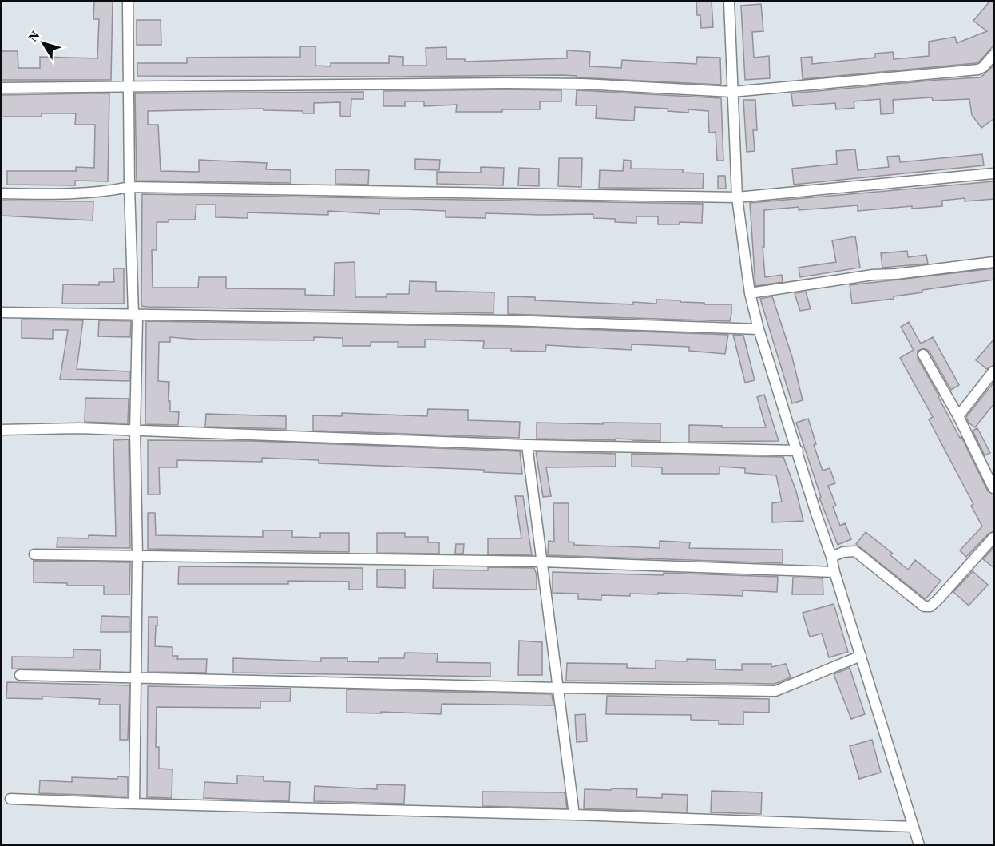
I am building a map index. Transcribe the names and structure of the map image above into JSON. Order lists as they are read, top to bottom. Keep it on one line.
{"north":"top left"}
